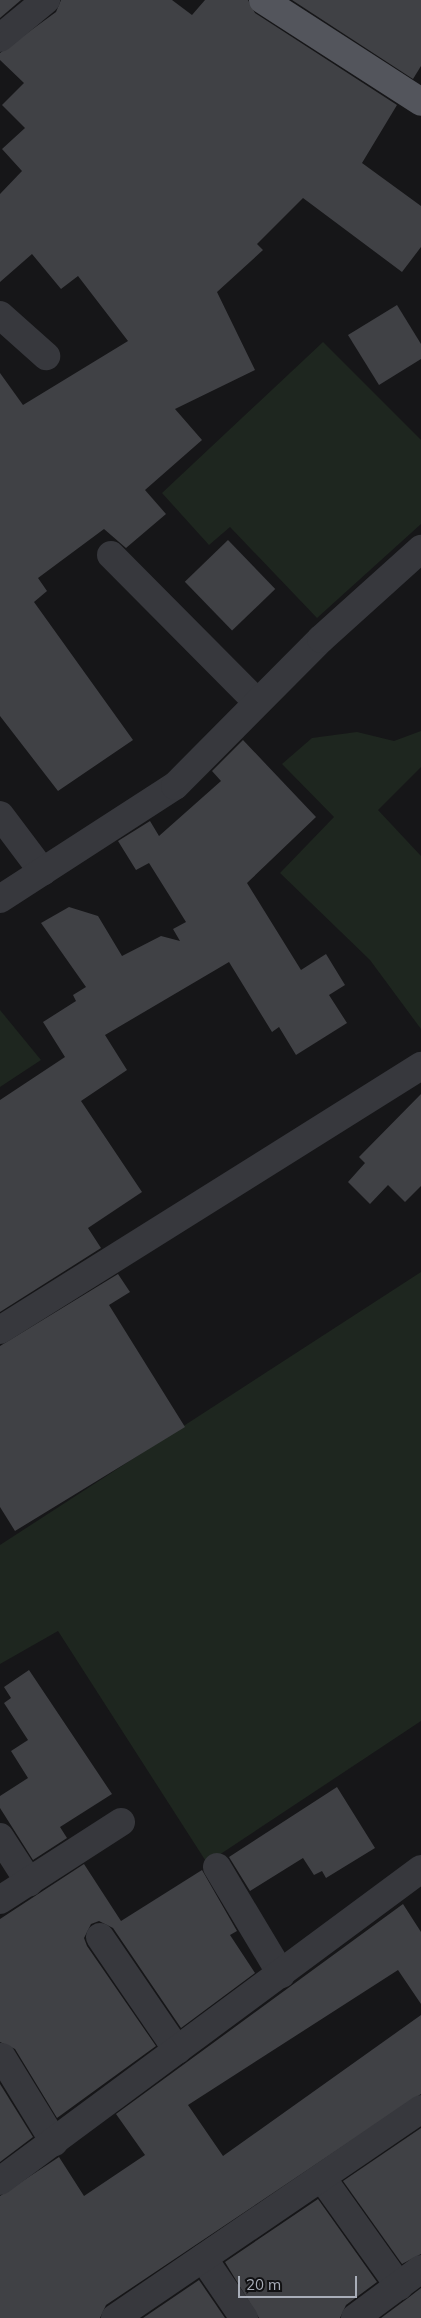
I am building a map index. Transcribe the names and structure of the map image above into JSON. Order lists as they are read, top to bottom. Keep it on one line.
{"scale_bar":"20 m"}
